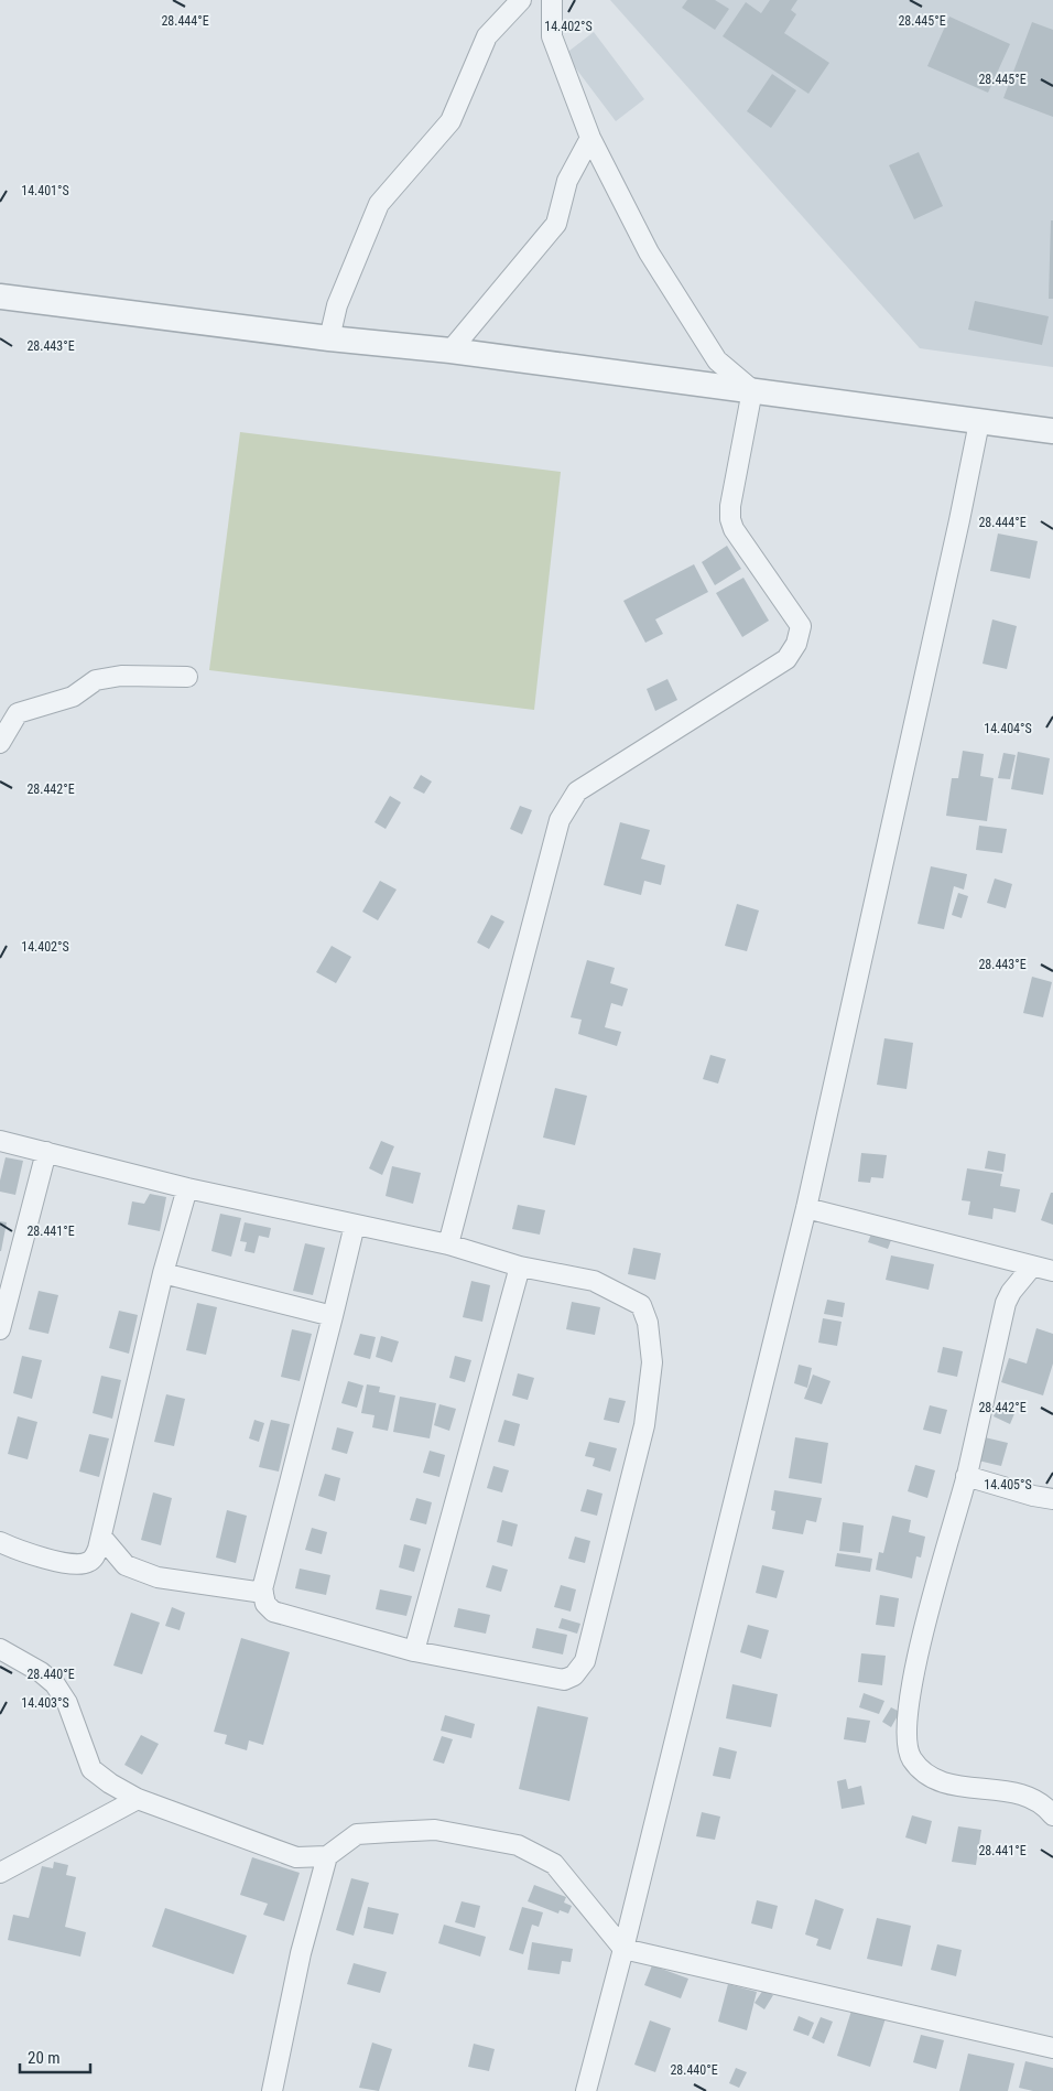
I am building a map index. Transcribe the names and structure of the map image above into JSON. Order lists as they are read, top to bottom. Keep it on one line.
{"scale_bar":"20 m","coordinates":["28.444°E","28.445°E","14.402°S","14.401°S","28.443°E","14.404°S","28.442°E","28.441°E","14.405°S","28.440°E","14.403°S"]}
